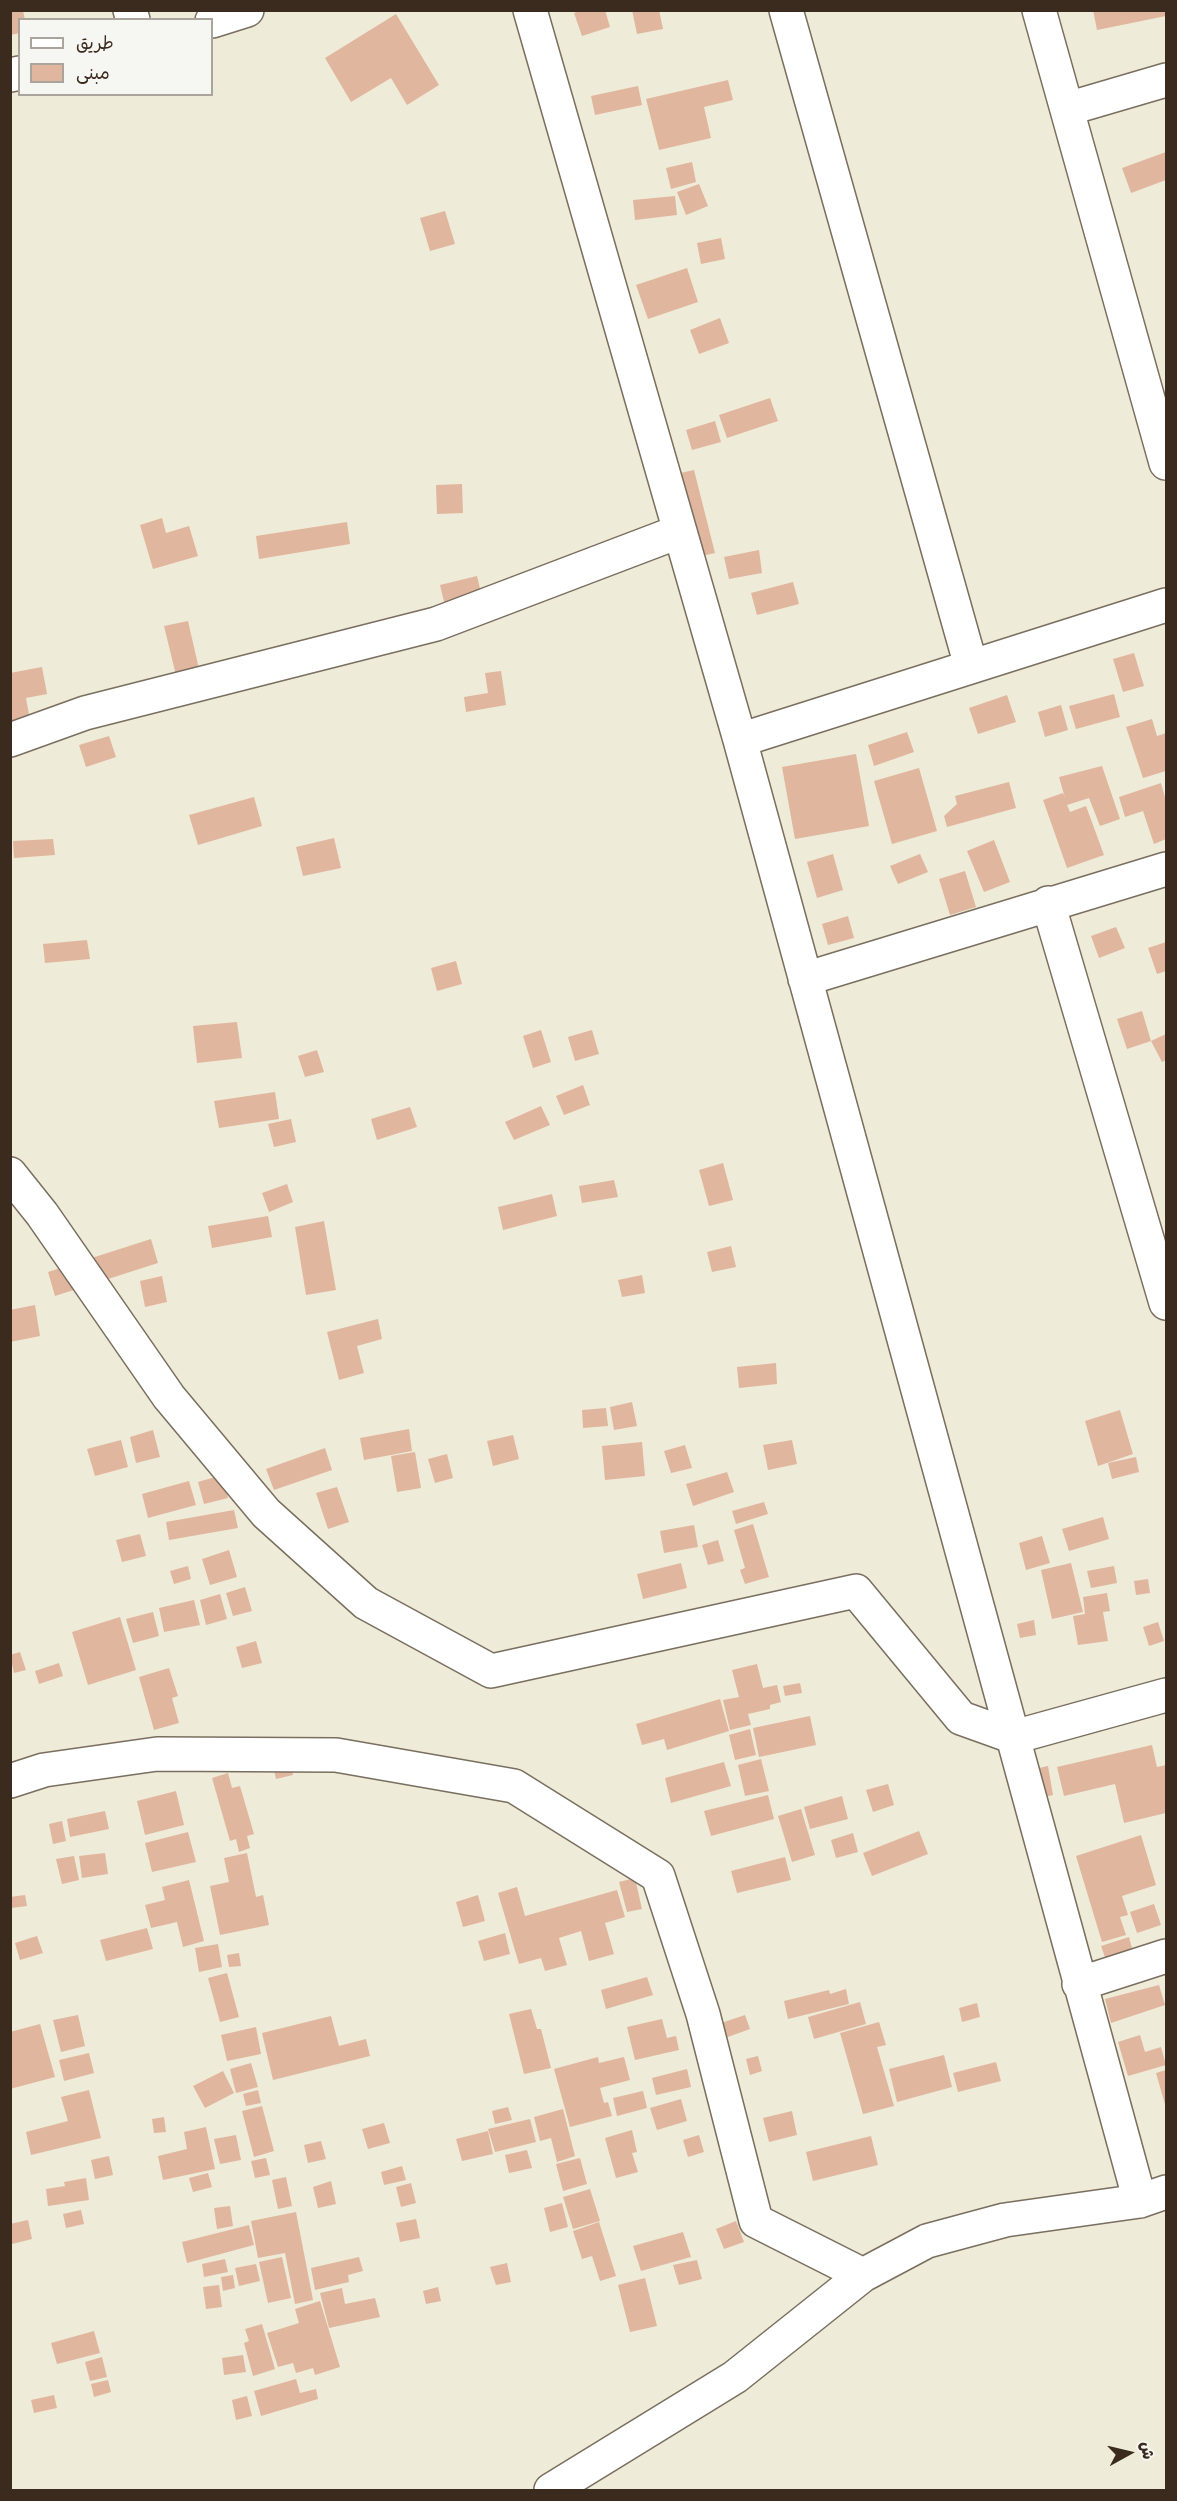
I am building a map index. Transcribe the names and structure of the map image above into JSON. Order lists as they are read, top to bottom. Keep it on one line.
{"legend":["طريق","مبنى"],"north":"right"}
